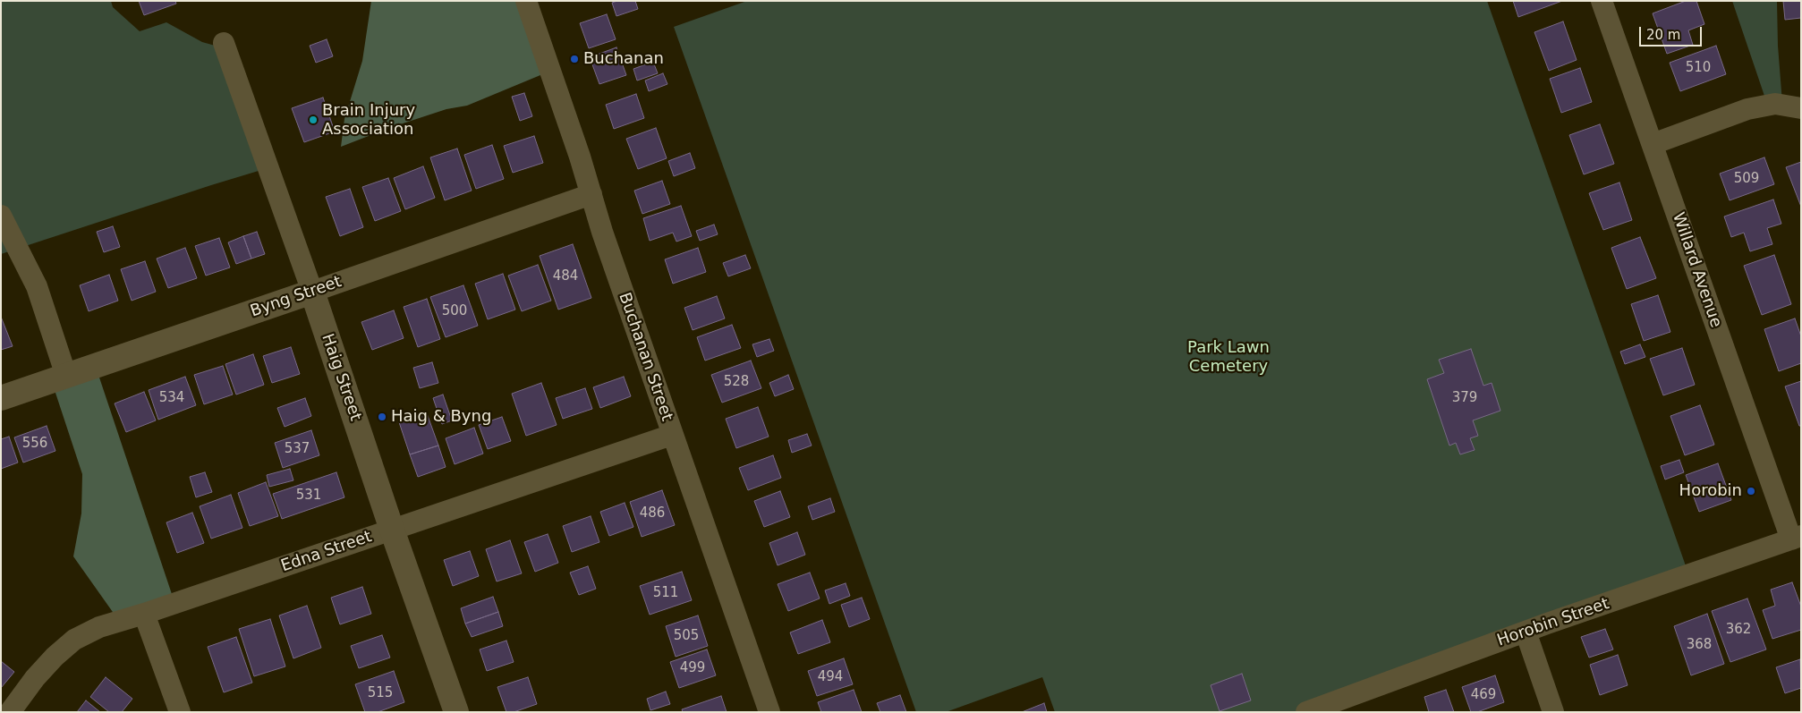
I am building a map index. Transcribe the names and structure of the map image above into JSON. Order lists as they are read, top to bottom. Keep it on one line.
{"streets":{"street":["Willard Avenue","Byng Street","Buchanan Street","Haig Street","Edna Street","Horobin Street"]},"crossings":[["Willard Avenue","Horobin Street"],["Byng Street","Buchanan Street"],["Byng Street","Haig Street"],["Buchanan Street","Edna Street"],["Haig Street","Edna Street"]],"parks":["Park Lawn Cemetery"],"places":["Buchanan","Brain Injury Association","Haig & Byng","Horobin"],"house_numbers":["510","509","484","500","528","534","379","556","537","531","486","511","362","505","368","499","494","515","469"],"scale_bar":"20 m"}
